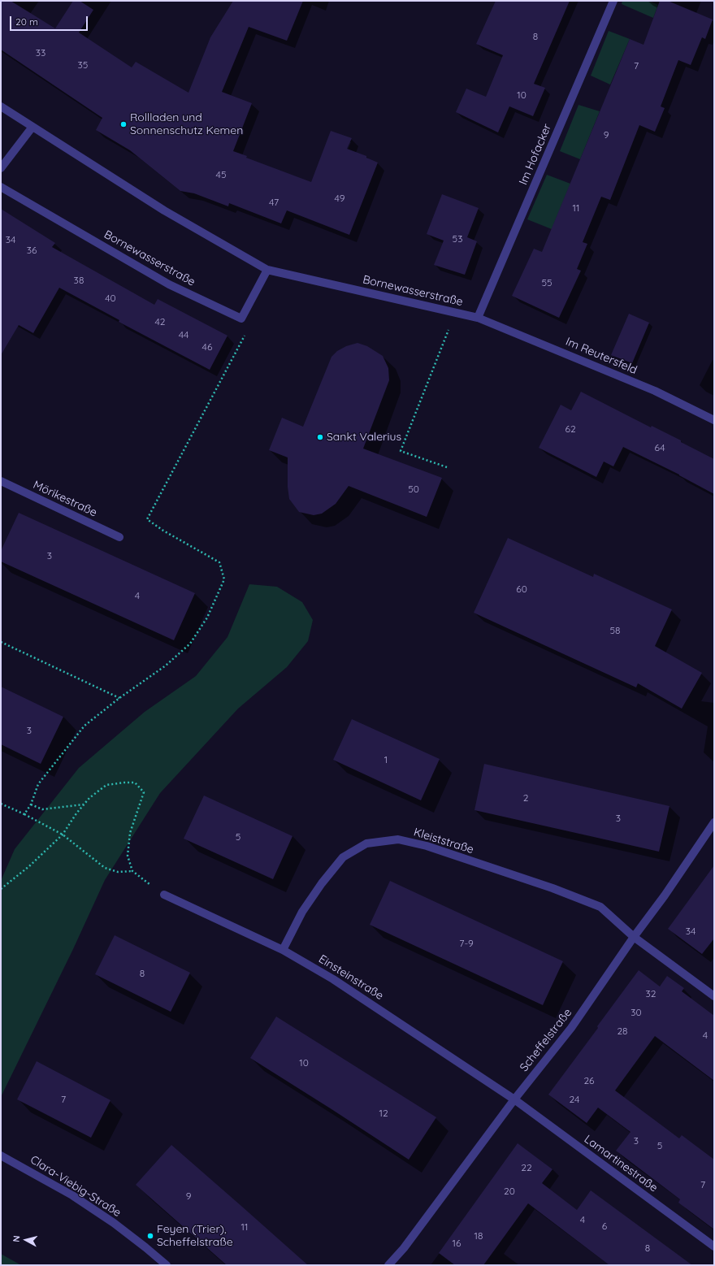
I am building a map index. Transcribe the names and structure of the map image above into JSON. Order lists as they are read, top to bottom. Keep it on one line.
{"streets":{"street":["Im Hofacker","Bornewasserstraße","Im Reutersfeld","Mörikestraße","Kleiststraße","Einsteinstraße","Scheffelstraße","Lamartinestraße","Clara-Viebig-Straße"]},"crossings":[["Im Hofacker","Bornewasserstraße"],["Im Hofacker","Im Reutersfeld"],["Bornewasserstraße","Im Reutersfeld"],["Kleiststraße","Einsteinstraße"],["Kleiststraße","Scheffelstraße"],["Einsteinstraße","Scheffelstraße"],["Einsteinstraße","Lamartinestraße"],["Scheffelstraße","Lamartinestraße"]],"places":["Rollladen und Sonnenschutz Kemen","Sankt Valerius","Feyen (Trier), Scheffelstraße"],"house_numbers":["8","33","35","7","10","9","45","49","47","11","53","34","36","38","55","40","42","44","46","62","64","50","3","60","4","58","3","1","2","3","5","34","7-9","8","32","30","28","4","10","26","7","24","12","3","5","22","7","20","9","4","6","11","18","16","8"],"scale_bar":"20 m","north":"left"}
